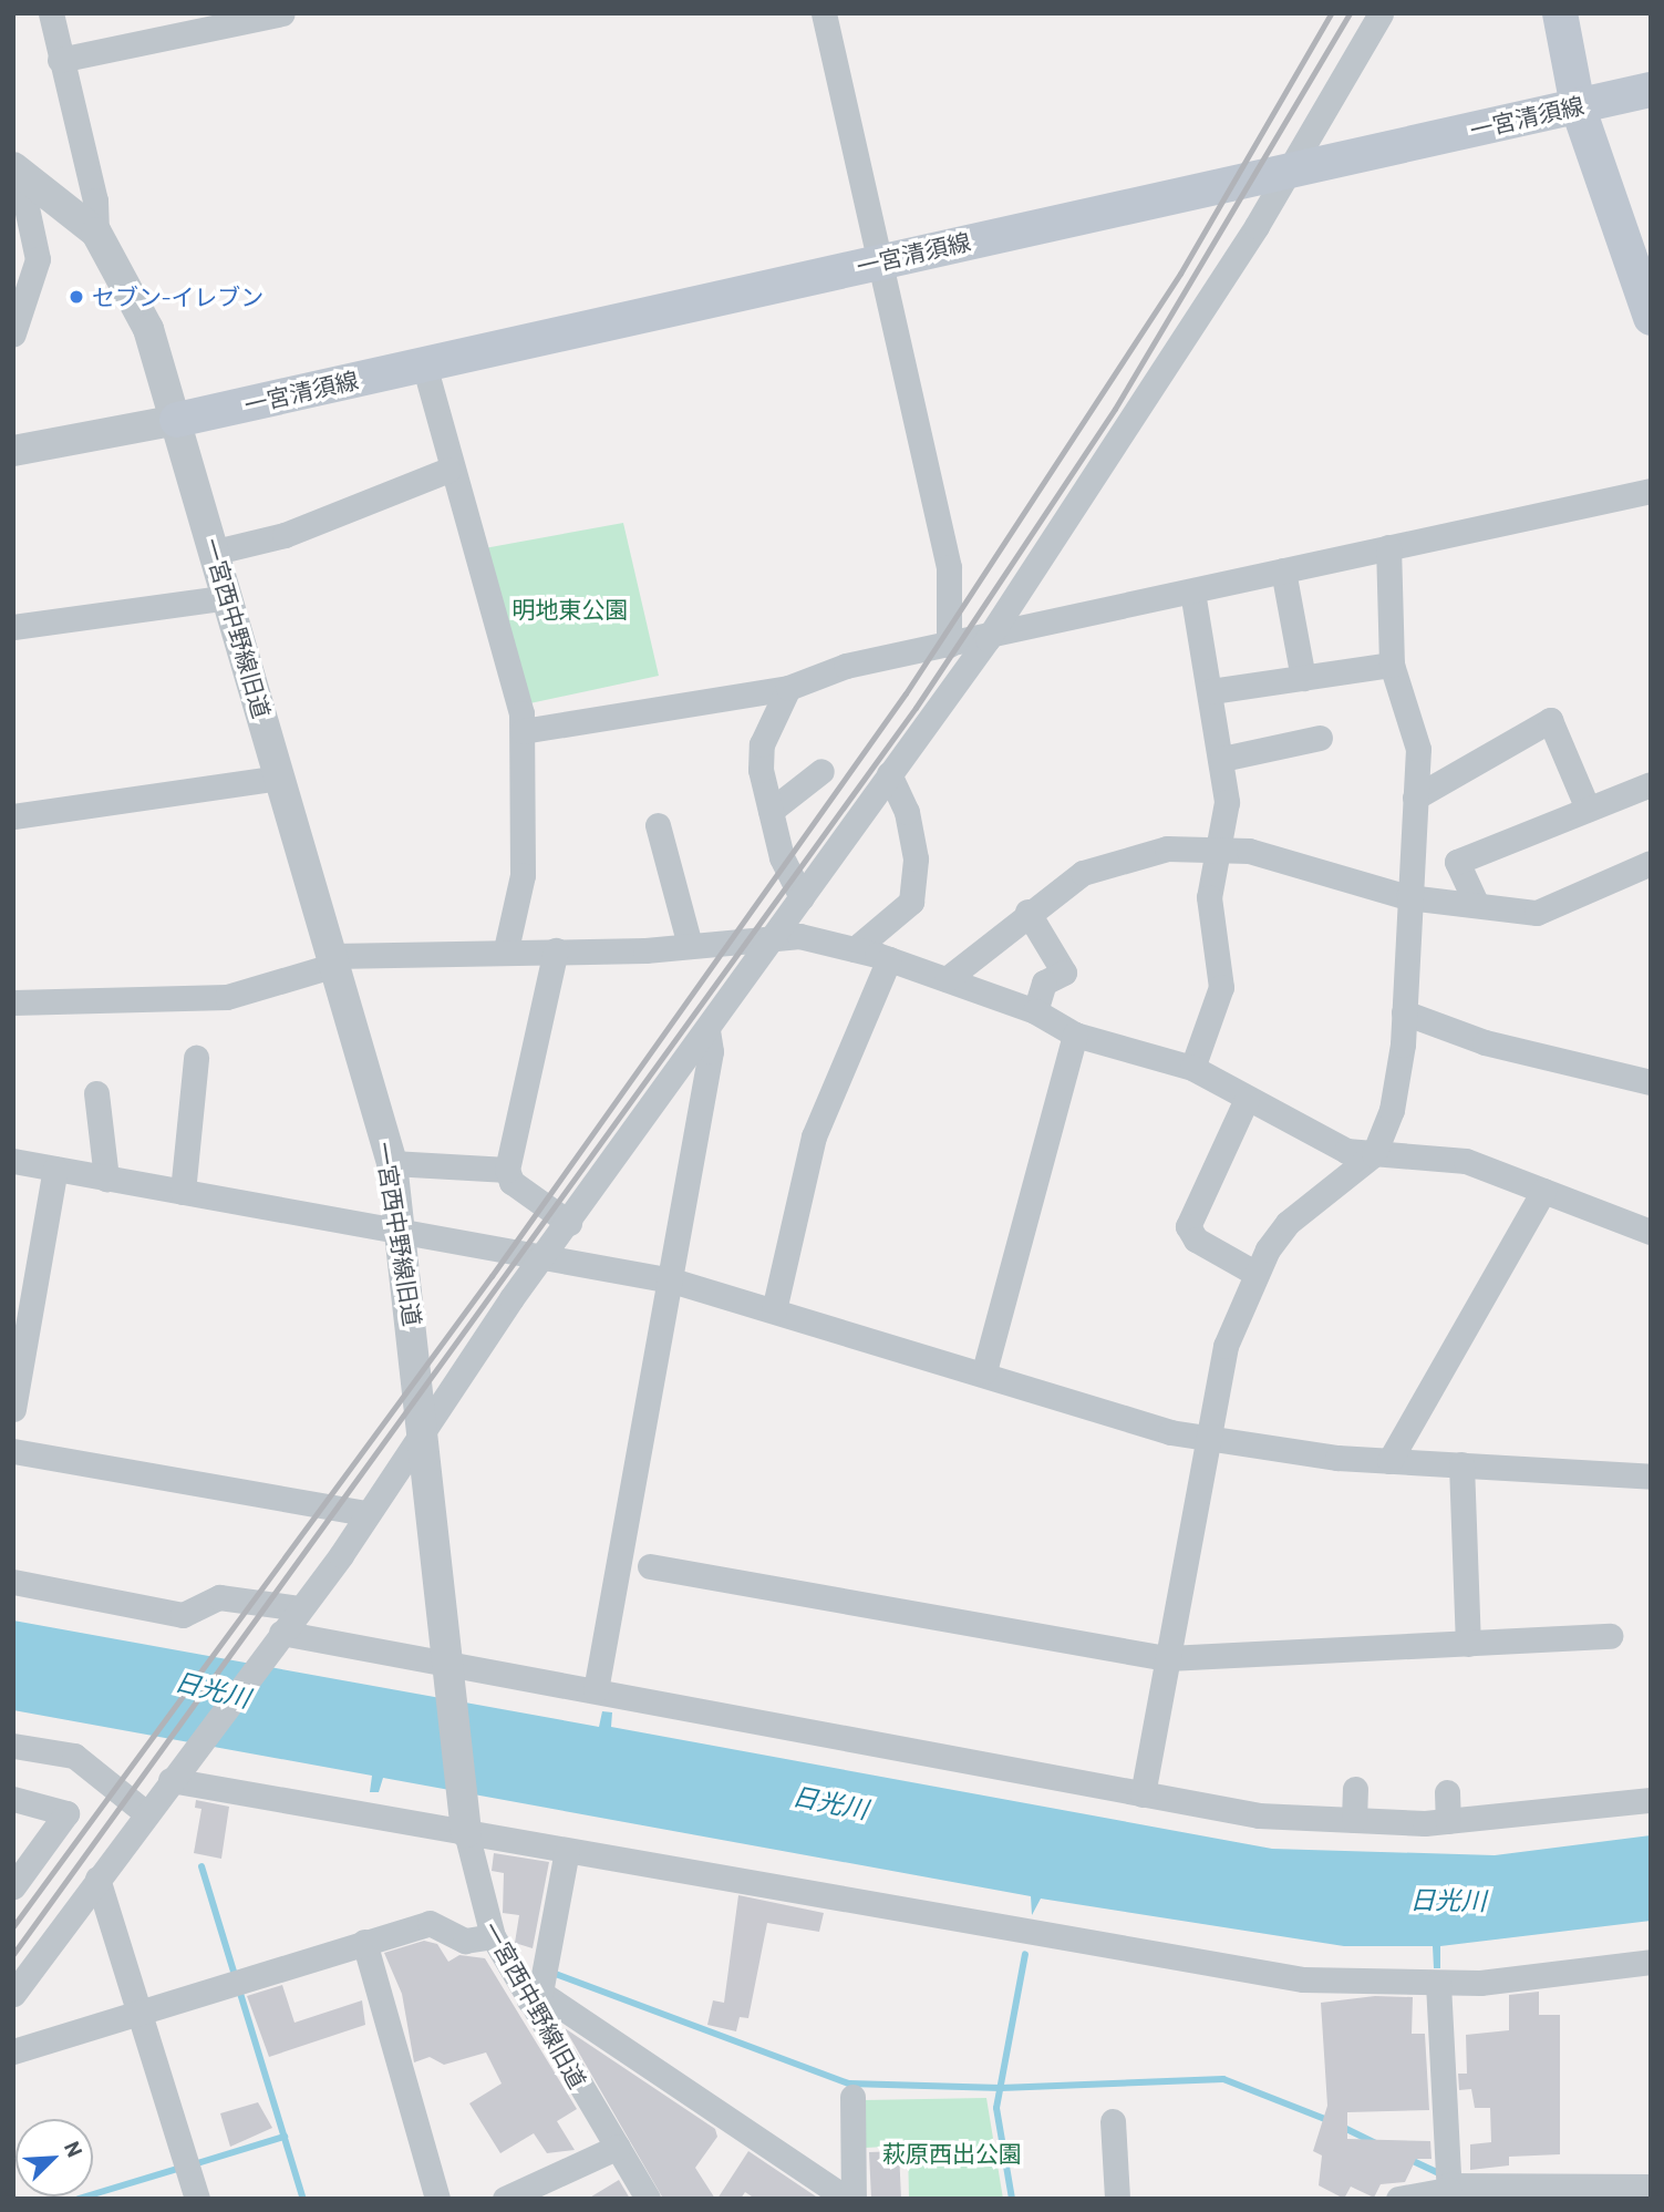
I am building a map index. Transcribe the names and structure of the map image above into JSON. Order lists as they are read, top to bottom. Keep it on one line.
{"streets":{"main road":["一宮清須線"],"street":["一宮西中野線旧道"]},"crossings":[["一宮清須線","一宮西中野線旧道"]],"water":["日光川"],"parks":["明地東公園","萩原西出公園"],"places":["セブン-イレブン"],"north":"top right"}
